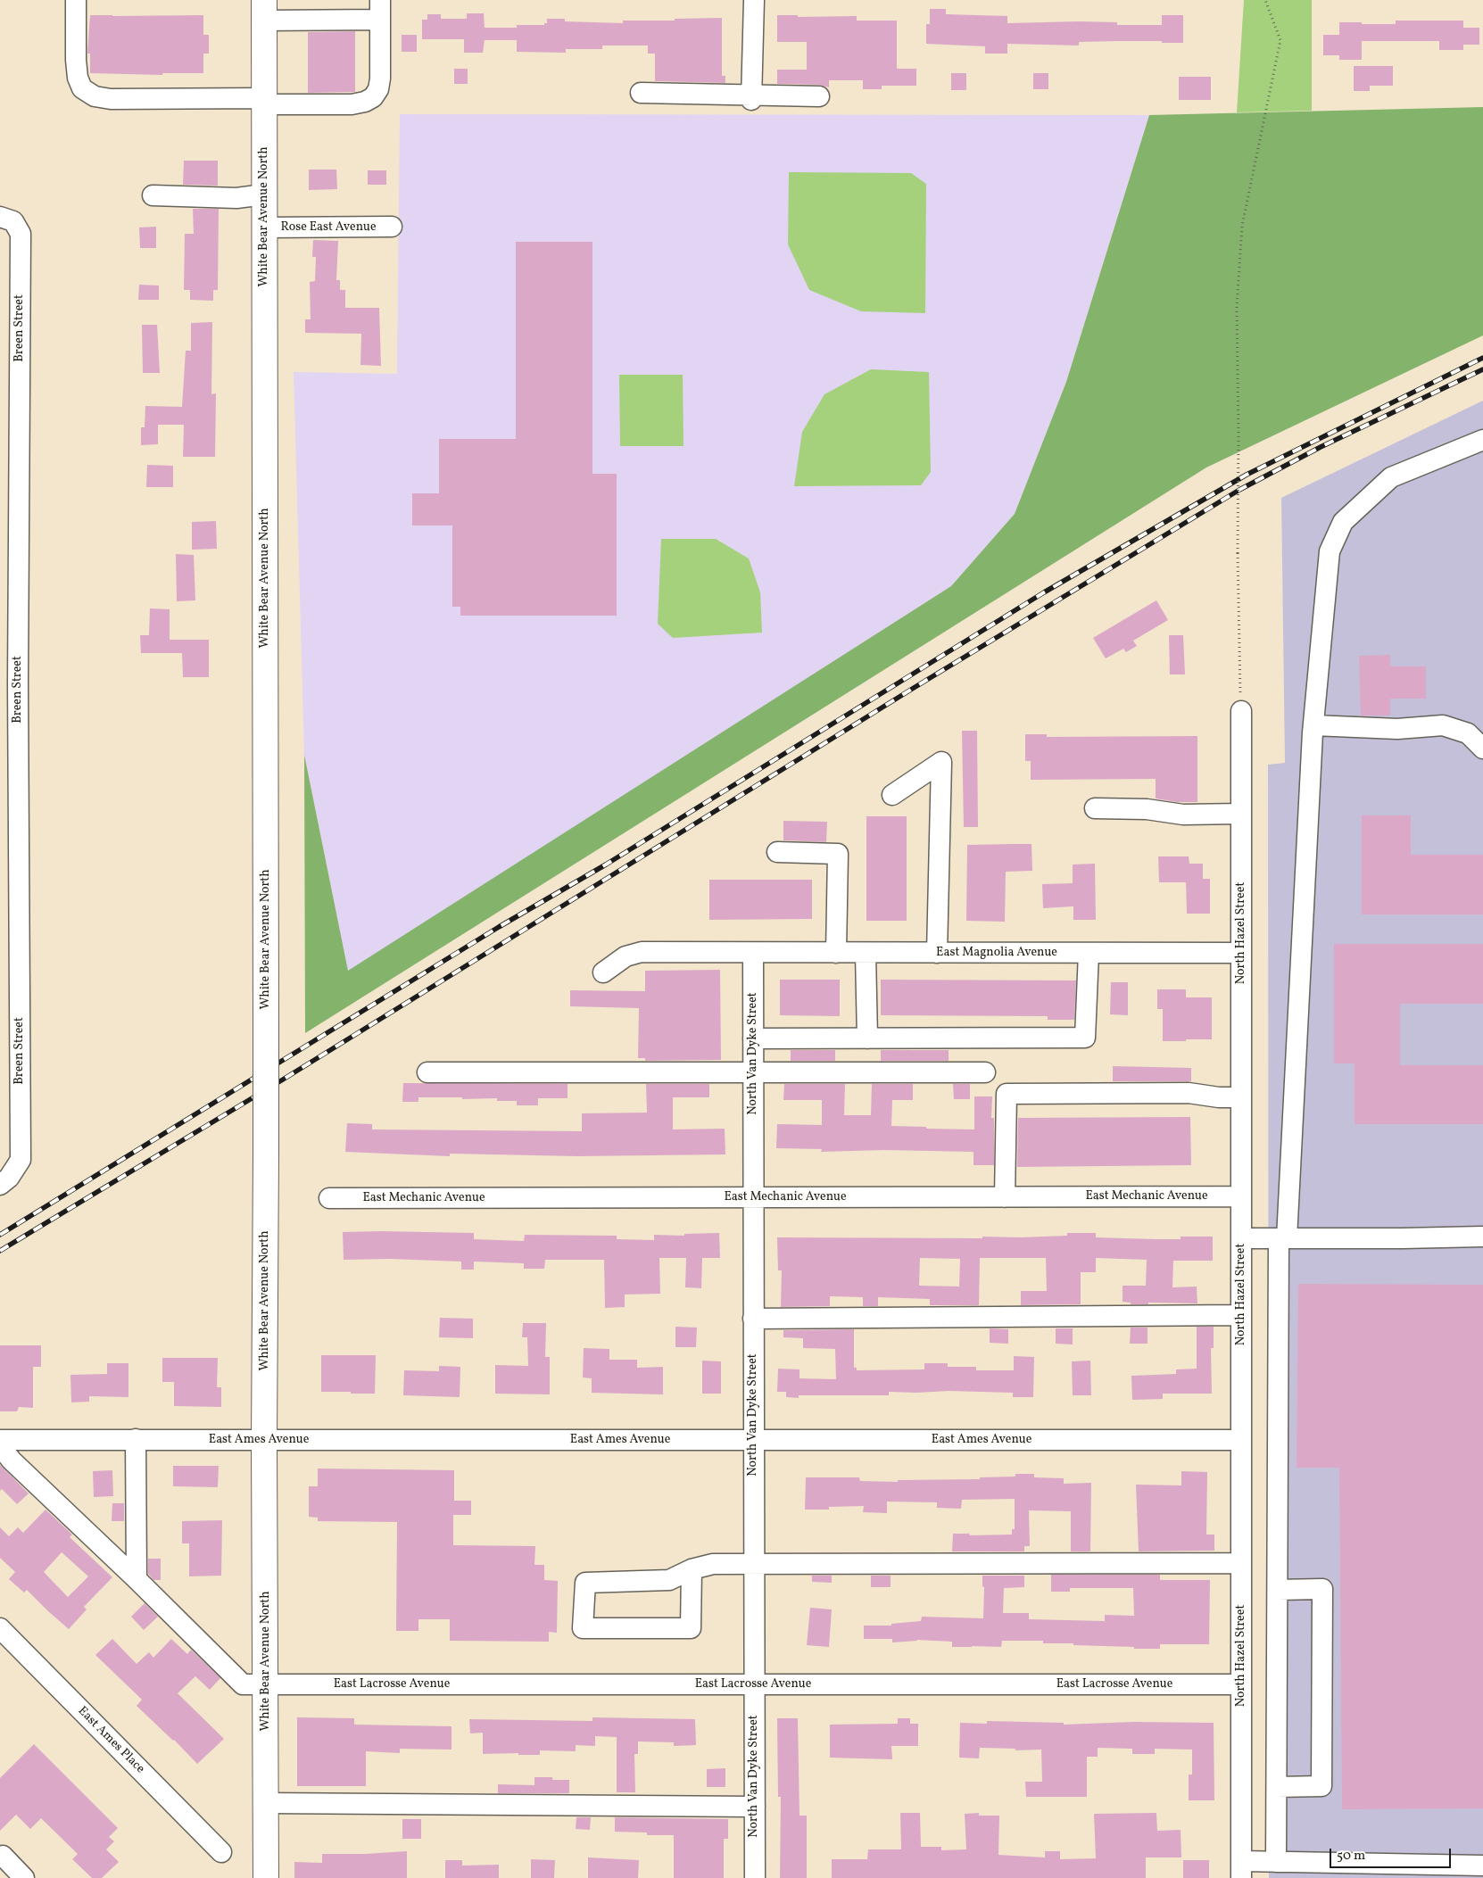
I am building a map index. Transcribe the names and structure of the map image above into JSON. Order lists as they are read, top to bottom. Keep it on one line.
{"streets":{"main road":["White Bear Avenue North"],"street":["Rose East Avenue","Breen Street","North Hazel Street","East Magnolia Avenue","North Van Dyke Street","East Mechanic Avenue","East Ames Avenue","East Lacrosse Avenue","East Ames Place"]},"crossings":[["White Bear Avenue North","Rose East Avenue"],["White Bear Avenue North","East Ames Avenue"],["White Bear Avenue North","East Lacrosse Avenue"],["North Hazel Street","East Magnolia Avenue"],["North Hazel Street","East Mechanic Avenue"],["North Hazel Street","East Ames Avenue"],["North Hazel Street","East Lacrosse Avenue"],["East Magnolia Avenue","North Van Dyke Street"],["North Van Dyke Street","East Mechanic Avenue"],["North Van Dyke Street","East Ames Avenue"],["North Van Dyke Street","East Lacrosse Avenue"]],"scale_bar":"50 m"}
